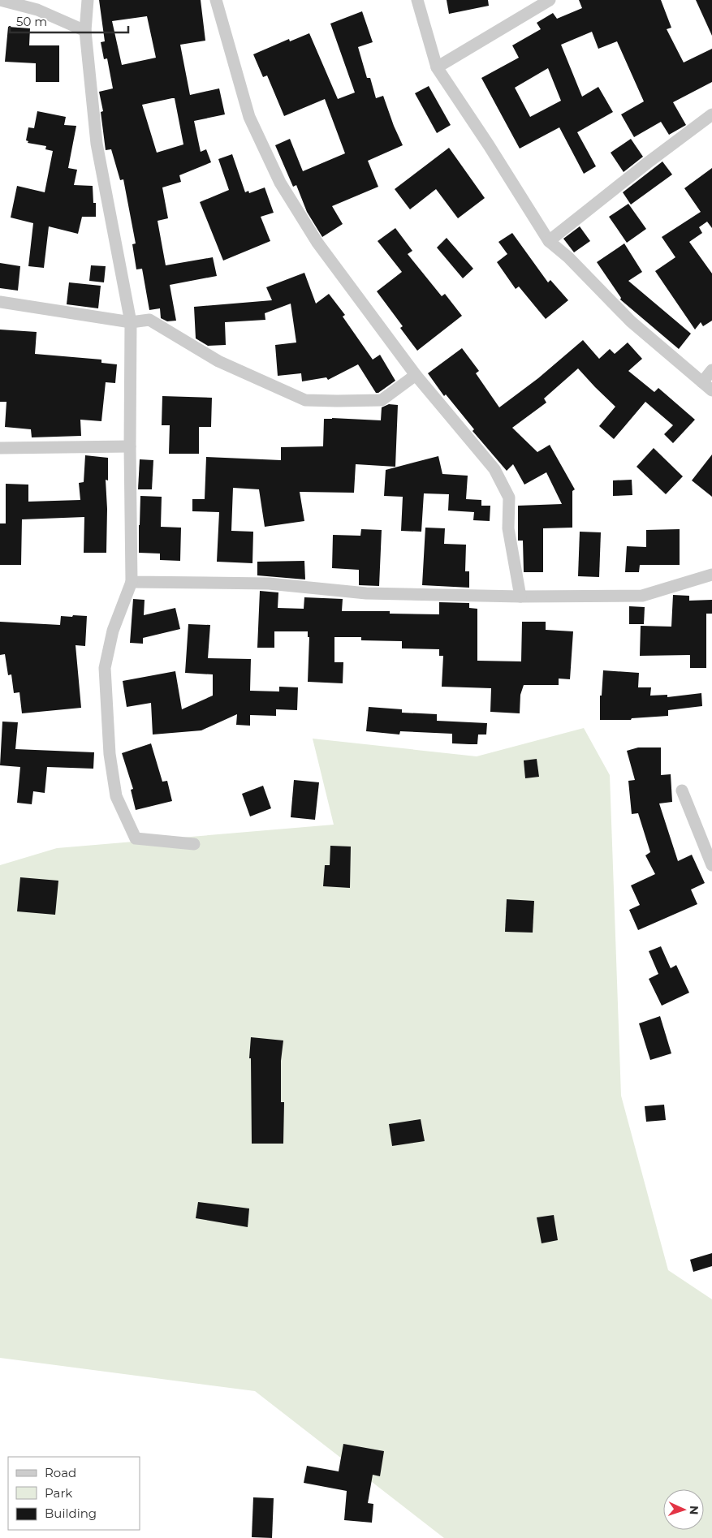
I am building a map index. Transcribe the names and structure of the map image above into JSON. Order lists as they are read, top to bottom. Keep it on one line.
{"legend":["Road","Park","Building"],"scale_bar":"50 m","north":"right"}
